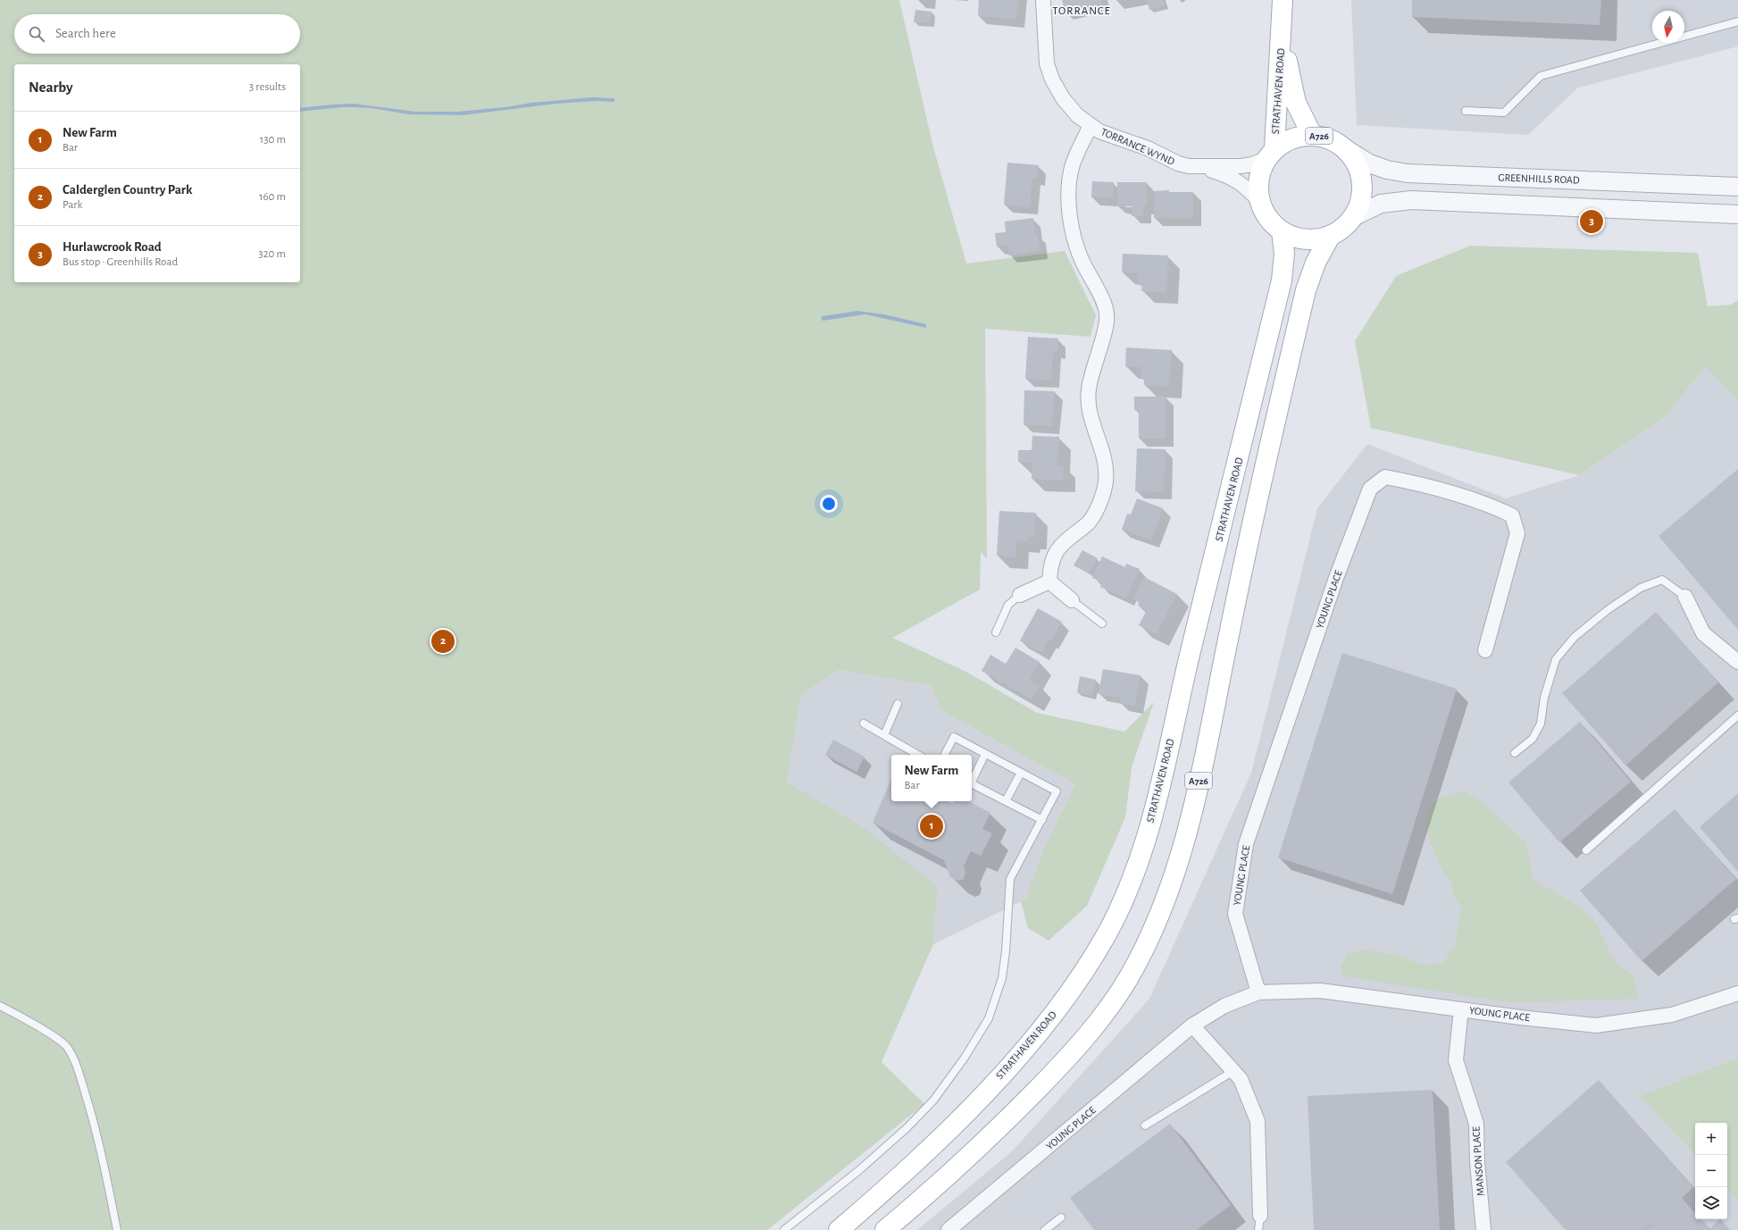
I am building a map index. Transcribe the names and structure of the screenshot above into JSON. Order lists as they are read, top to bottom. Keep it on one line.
{"streets":{"main road":["STRATHAVEN ROAD","A726"],"street":["TORRANCE WYND","GREENHILLS ROAD","YOUNG PLACE","MANSON PLACE"]},"crossings":[["STRATHAVEN ROAD","A726"],["STRATHAVEN ROAD","TORRANCE WYND"],["STRATHAVEN ROAD","GREENHILLS ROAD"],["A726","TORRANCE WYND"],["A726","GREENHILLS ROAD"],["TORRANCE WYND","GREENHILLS ROAD"],["YOUNG PLACE","MANSON PLACE"]],"districts":["TORRANCE"],"north":"bottom","page":{"search":"Search here","heading":["Nearby","3 results"],"list":[{"mark":"1","name":"New Farm","note":"Bar","value":"130 m"},{"mark":"2","name":"Calderglen Country Park","note":"Park","value":"160 m"},{"mark":"3","name":"Hurlawcrook Road","note":"Bus stop · Greenhills Road","value":"320 m"}],"pins":["3","2","1"],"popup":["New Farm","Bar"],"map_buttons":["+","−"]}}
